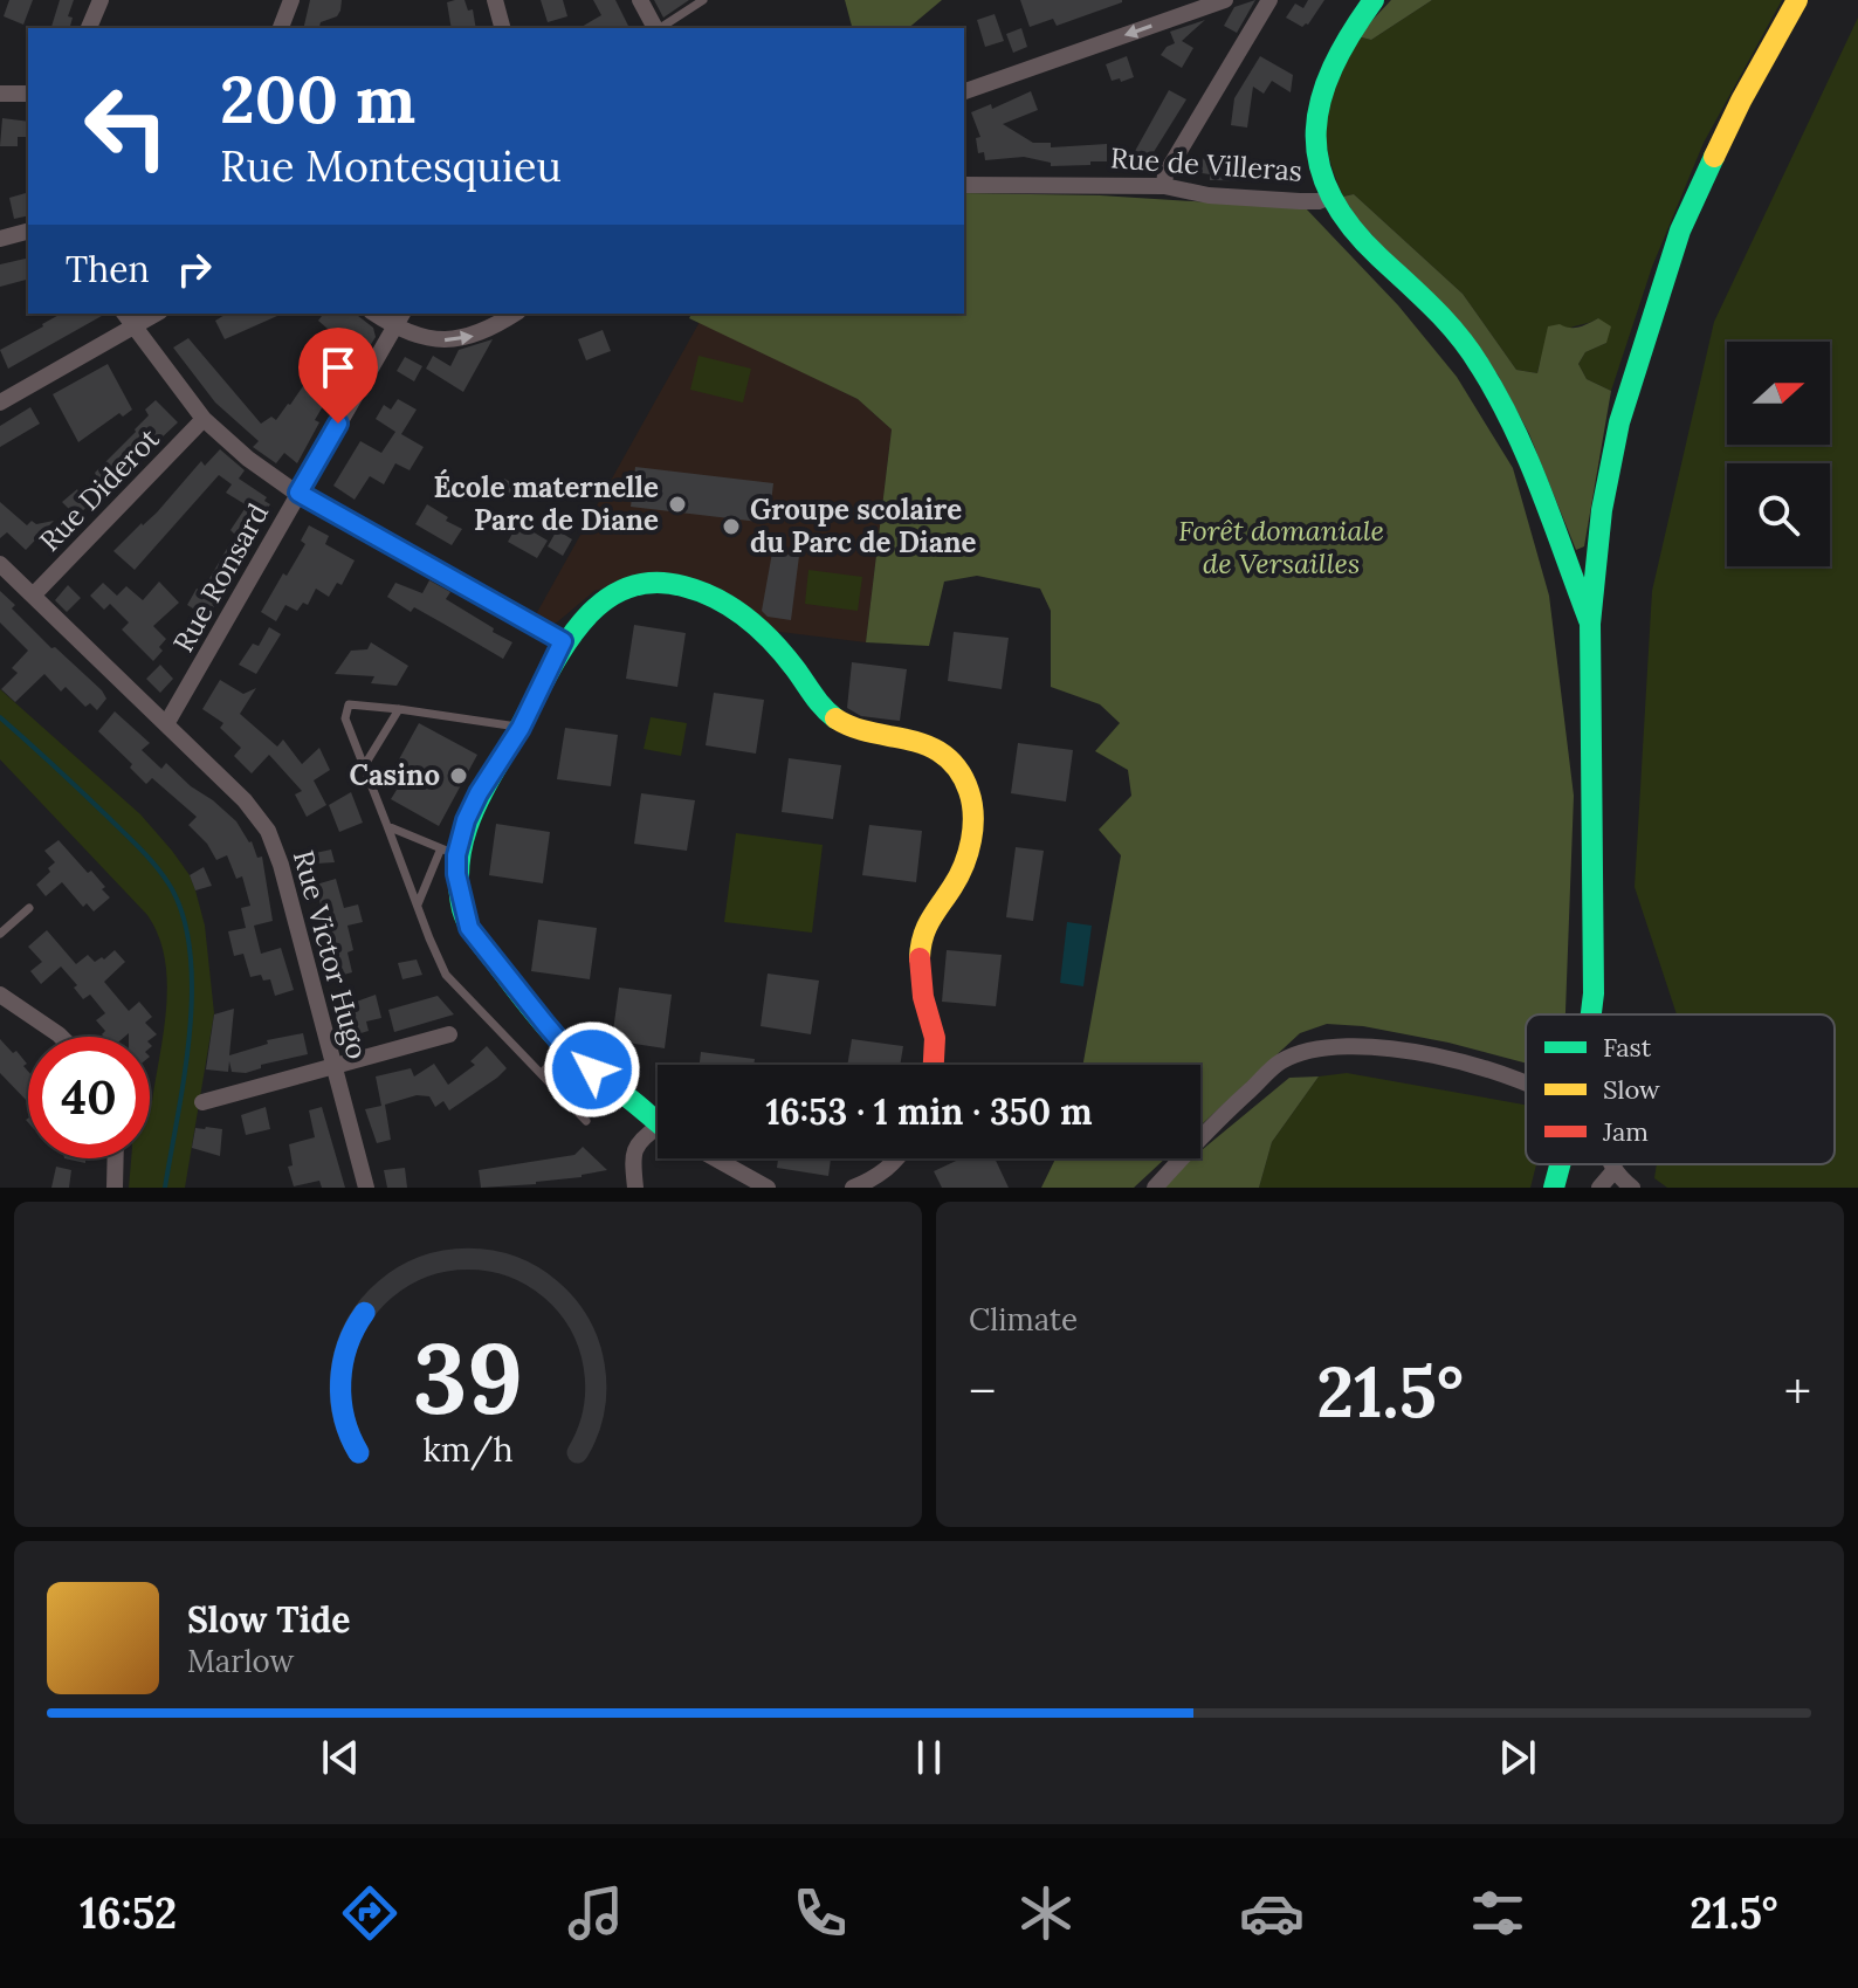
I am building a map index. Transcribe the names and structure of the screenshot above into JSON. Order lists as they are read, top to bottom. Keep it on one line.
{"streets":{"street":["Rue de Villeras","Rue Diderot","Rue Ronsard","Rue Victor Hugo"]},"crossings":[["Rue Diderot","Rue Victor Hugo"],["Rue Ronsard","Rue Victor Hugo"]],"parks":["Forêt domaniale de Versailles"],"places":["École maternelle Parc de Diane","Groupe scolaire du Parc de Diane","Casino"],"legend":["Fast","Slow","Jam"],"north":"right","page":{"turn":["200 m","Rue Montesquieu"],"then":"Then","limit":"40","trip":"16:53 · 1 min · 350 m","tile":"Climate","heat":["−","21.5°","+"],"song":["Slow Tide","Marlow"],"tabs":["16:52","21.5°"],"gauge":["39","km/h"]}}
